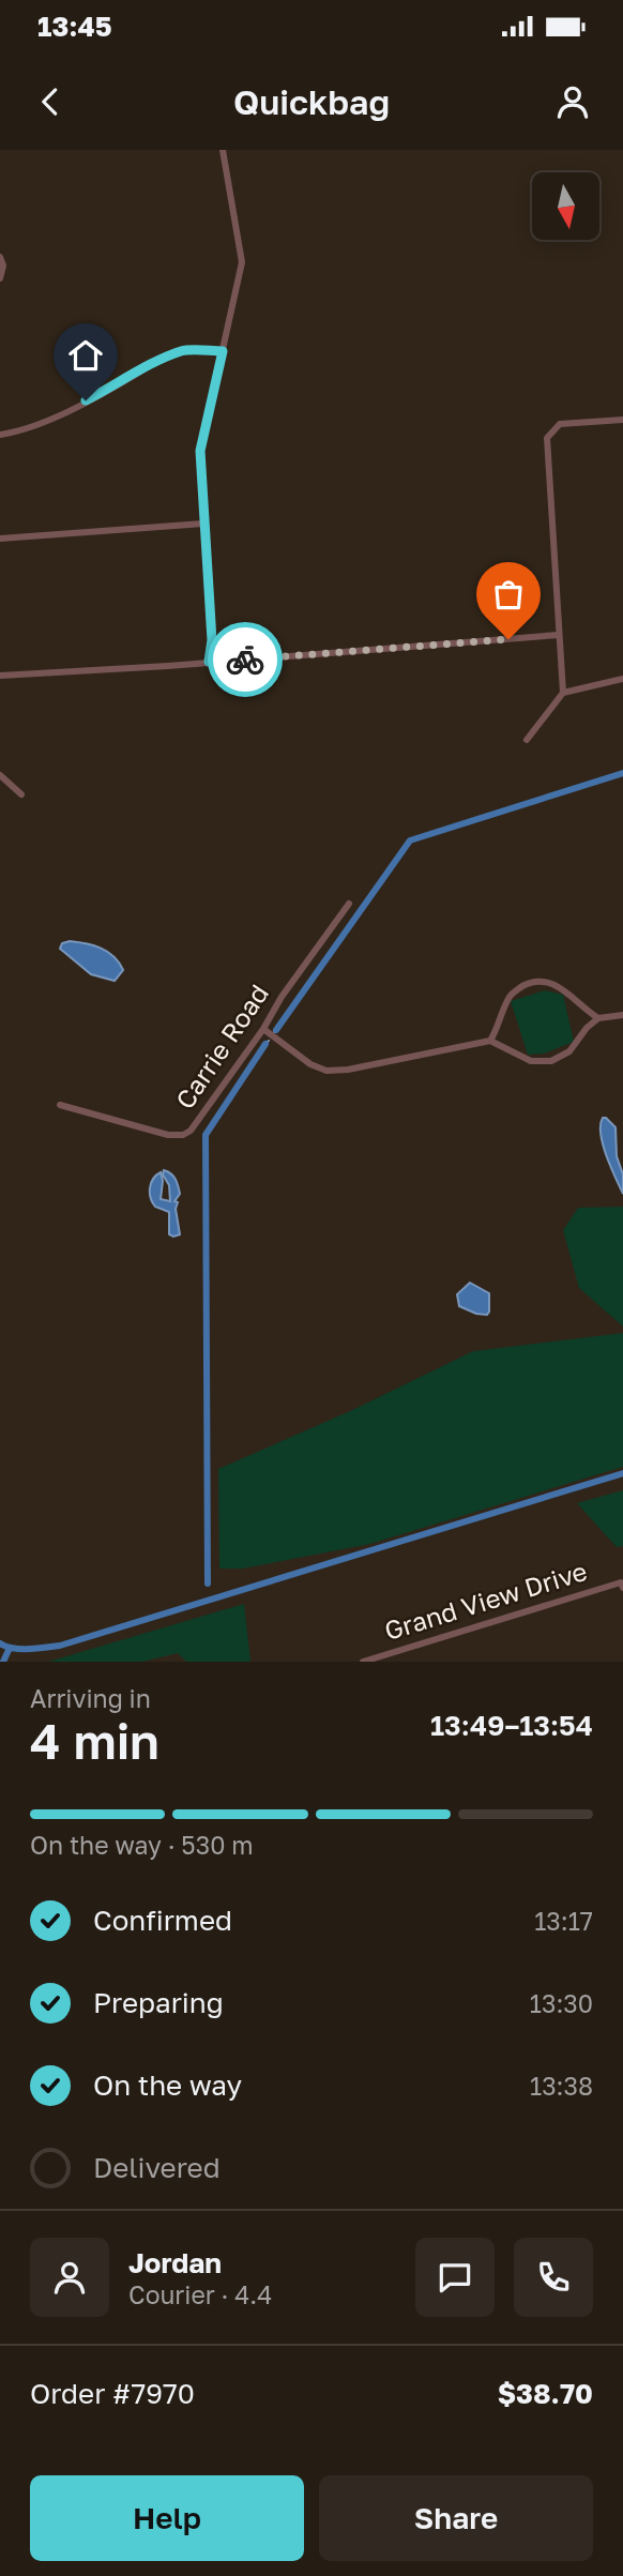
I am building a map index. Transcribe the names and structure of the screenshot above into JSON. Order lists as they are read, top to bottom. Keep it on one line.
{"streets":{"street":["Carrie Road","Grand View Drive"]},"north":"bottom","page":{"status":"13:45","header":"Quickbag","heading":["4 min","Arriving in","13:49–13:54"],"panel":["Jordan","Courier · 4.4","Order #7970","$38.70"],"bar":"On the way · 530 m","list":[["Confirmed","13:17"],["Preparing","13:30"],["On the way","13:38"],"Delivered"],"buttons":["Help","Share"]}}
